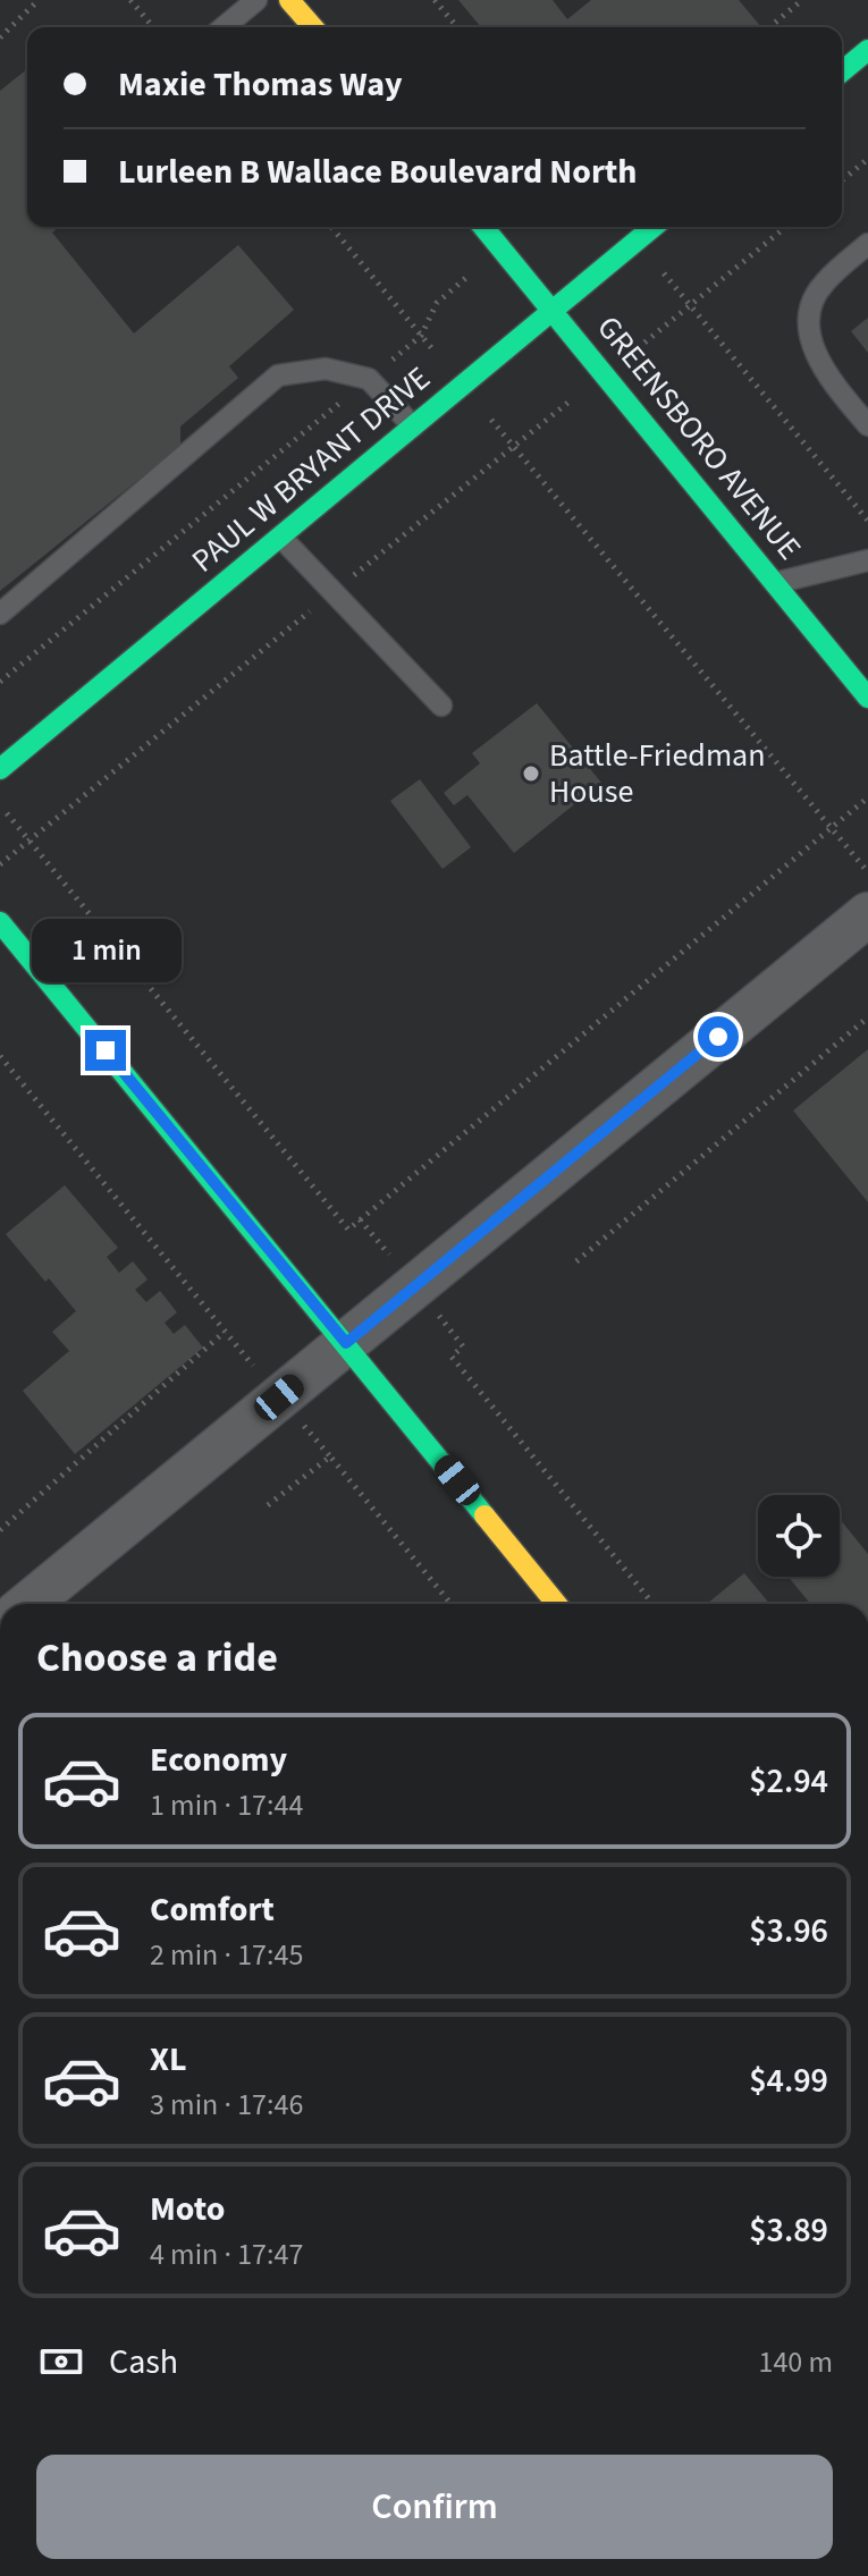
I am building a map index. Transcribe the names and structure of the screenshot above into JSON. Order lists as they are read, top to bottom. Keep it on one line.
{"streets":{"main road":["GREENSBORO AVENUE","PAUL W BRYANT DRIVE"]},"crossings":[["GREENSBORO AVENUE","PAUL W BRYANT DRIVE"]],"places":["Battle-Friedman House"],"page":{"banner":["Maxie Thomas Way","Lurleen B Wallace Boulevard North"],"bubble":"1 min","heading":"Choose a ride","list":[{"name":"Economy","note":"1 min · 17:44","value":"$2.94"},{"name":"Comfort","note":"2 min · 17:45","value":"$3.96"},{"name":"XL","note":"3 min · 17:46","value":"$4.99"},{"name":"Moto","note":"4 min · 17:47","value":"$3.89"}],"pay":["Cash","140 m"],"buttons":"Confirm"}}
